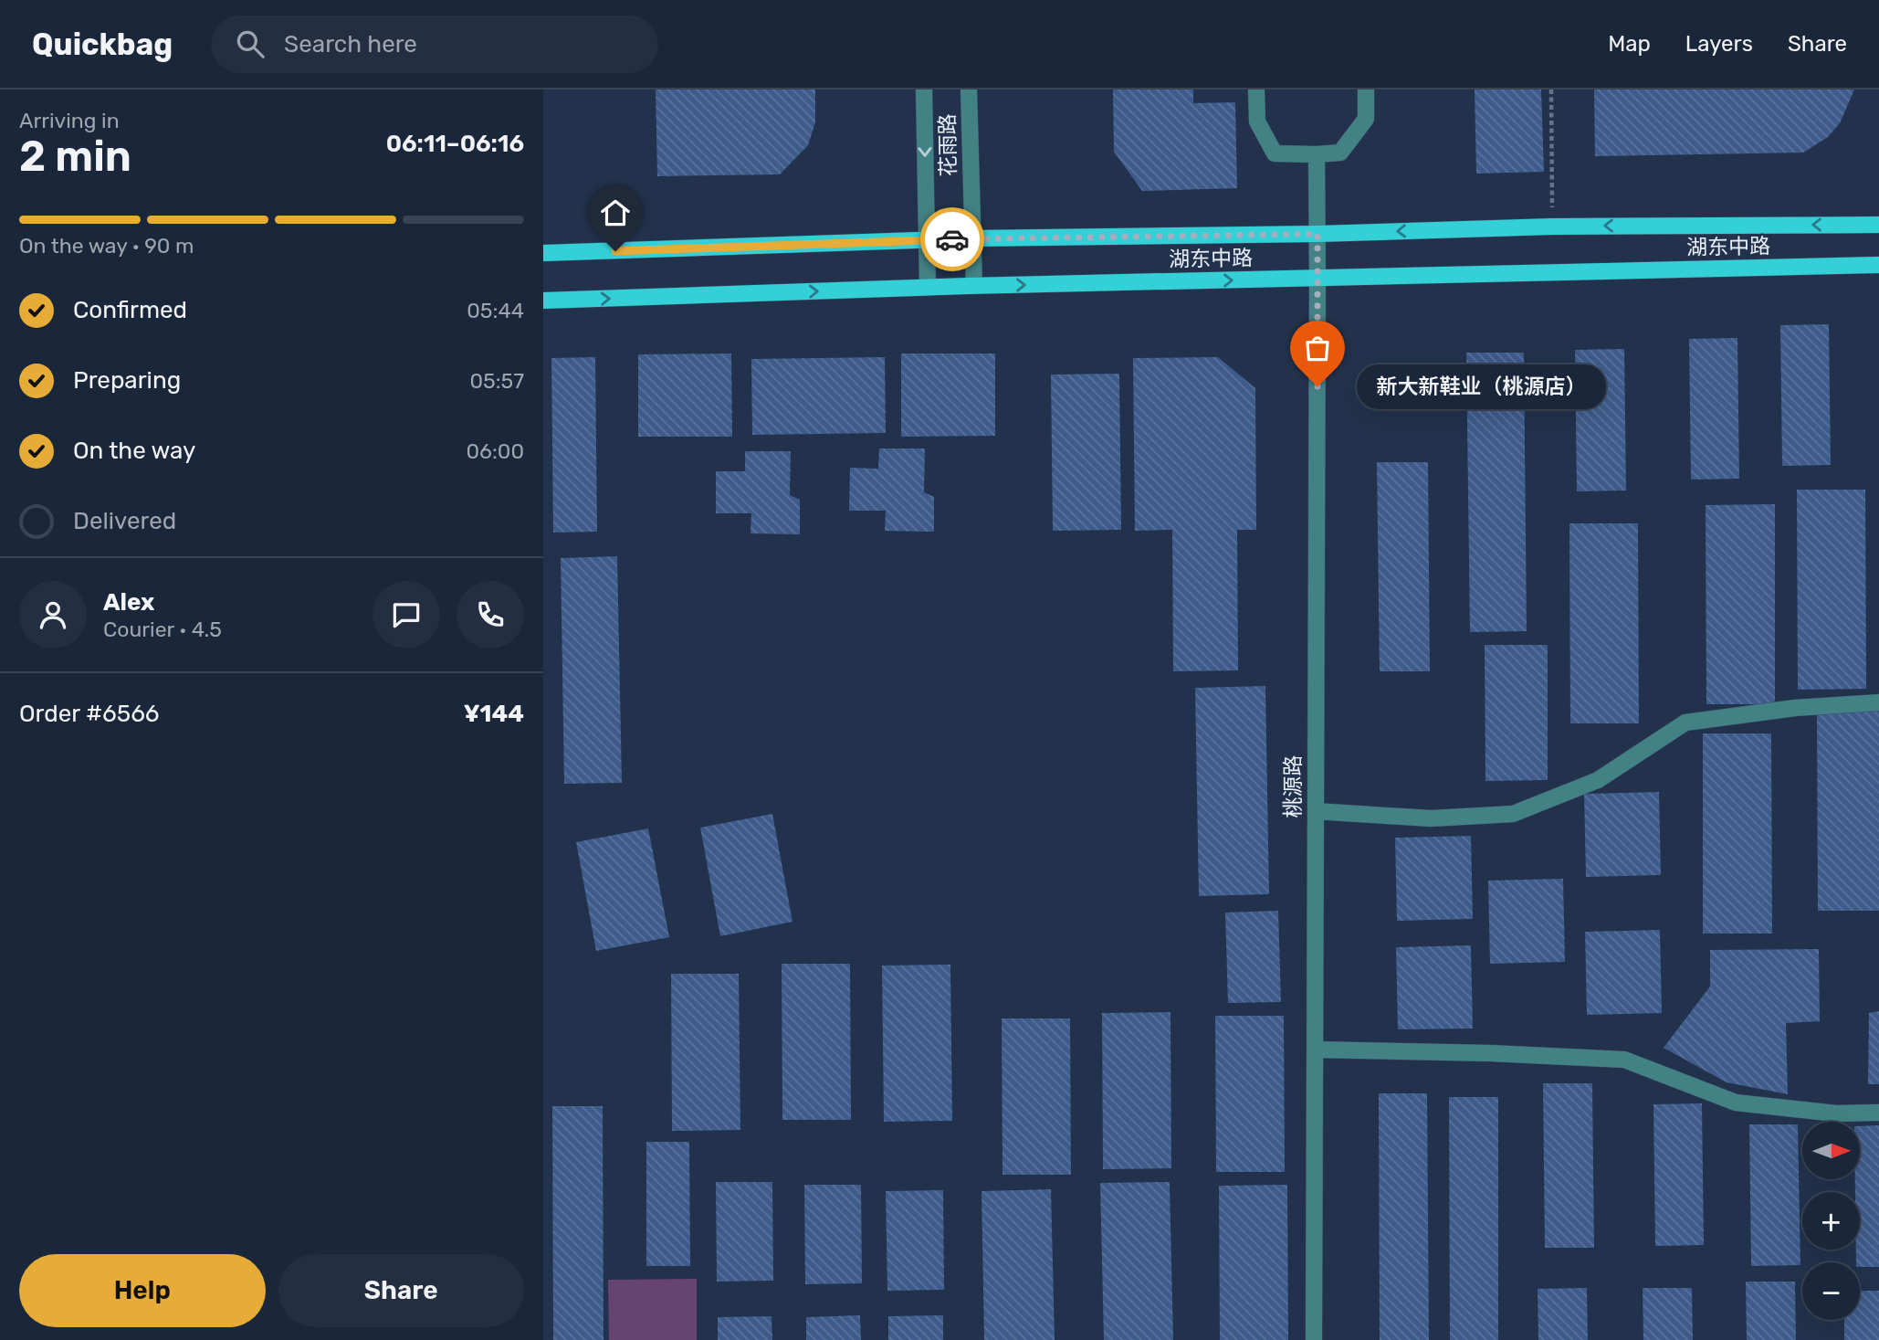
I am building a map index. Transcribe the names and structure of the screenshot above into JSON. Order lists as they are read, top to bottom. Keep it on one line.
{"streets":{"main road":["湖东中路"],"street":["花雨路","桃源路"]},"crossings":[["花雨路","湖东中路"],["湖东中路","桃源路"]],"places":["新大新鞋业（桃源店）"],"north":"right","page":{"header":"Quickbag","search":"Search here","nav":["Map","Layers","Share"],"heading":["2 min","Arriving in","06:11–06:16"],"panel":["Alex","Courier · 4.5","Order #6566","¥144"],"bar":"On the way · 90 m","list":[["Confirmed","05:44"],["Preparing","05:57"],["On the way","06:00"],"Delivered"],"bubble":"新大新鞋业（桃源店）","map_buttons":["+","−"],"buttons":["Help","Share"]}}
